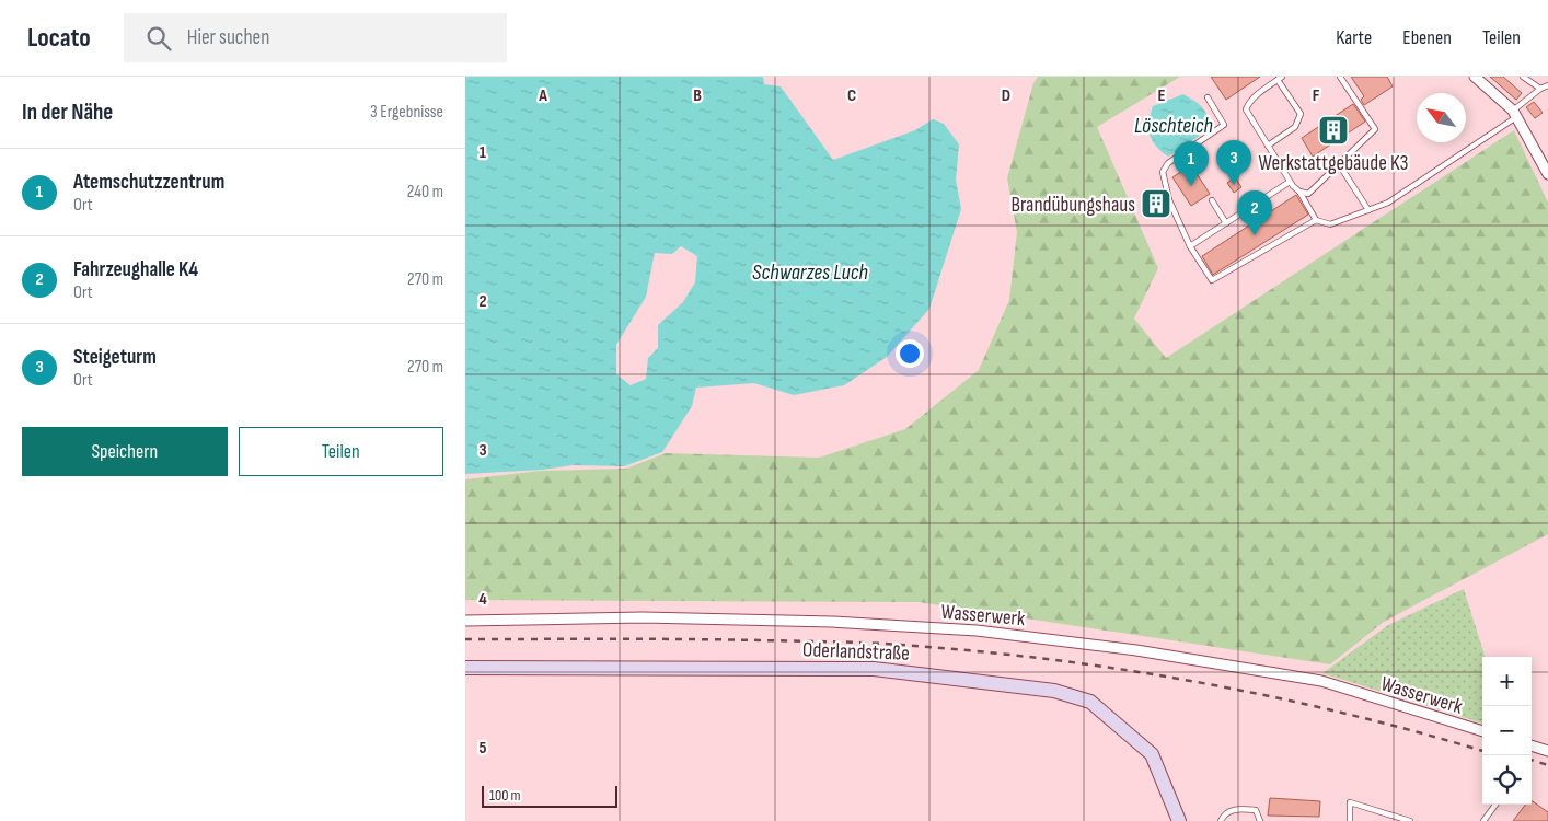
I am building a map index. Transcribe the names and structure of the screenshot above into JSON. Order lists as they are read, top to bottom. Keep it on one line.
{"streets":{"street":["Wasserwerk","Oderlandstraße"]},"water":["Löschteich","Schwarzes Luch"],"places":{"building":["Werkstattgebäude K3","Brandübungshaus"]},"scale_bar":"100 m","north":"top left","page":{"header":"Locato","search":"Hier suchen","nav":["Karte","Ebenen","Teilen"],"heading":["In der Nähe","3 Ergebnisse"],"pins":["3","1","2"],"list":[{"mark":"1","name":"Atemschutzzentrum","note":"Ort","value":"240 m"},{"mark":"2","name":"Fahrzeughalle K4","note":"Ort","value":"270 m"},{"mark":"3","name":"Steigeturm","note":"Ort","value":"270 m"}],"buttons":["Speichern","Teilen"],"map_buttons":["+","−"],"scale":"100 m"},"grid":{"columns":["A","B","C","D","E","F"],"rows":["1","2","3","4","5"]}}
